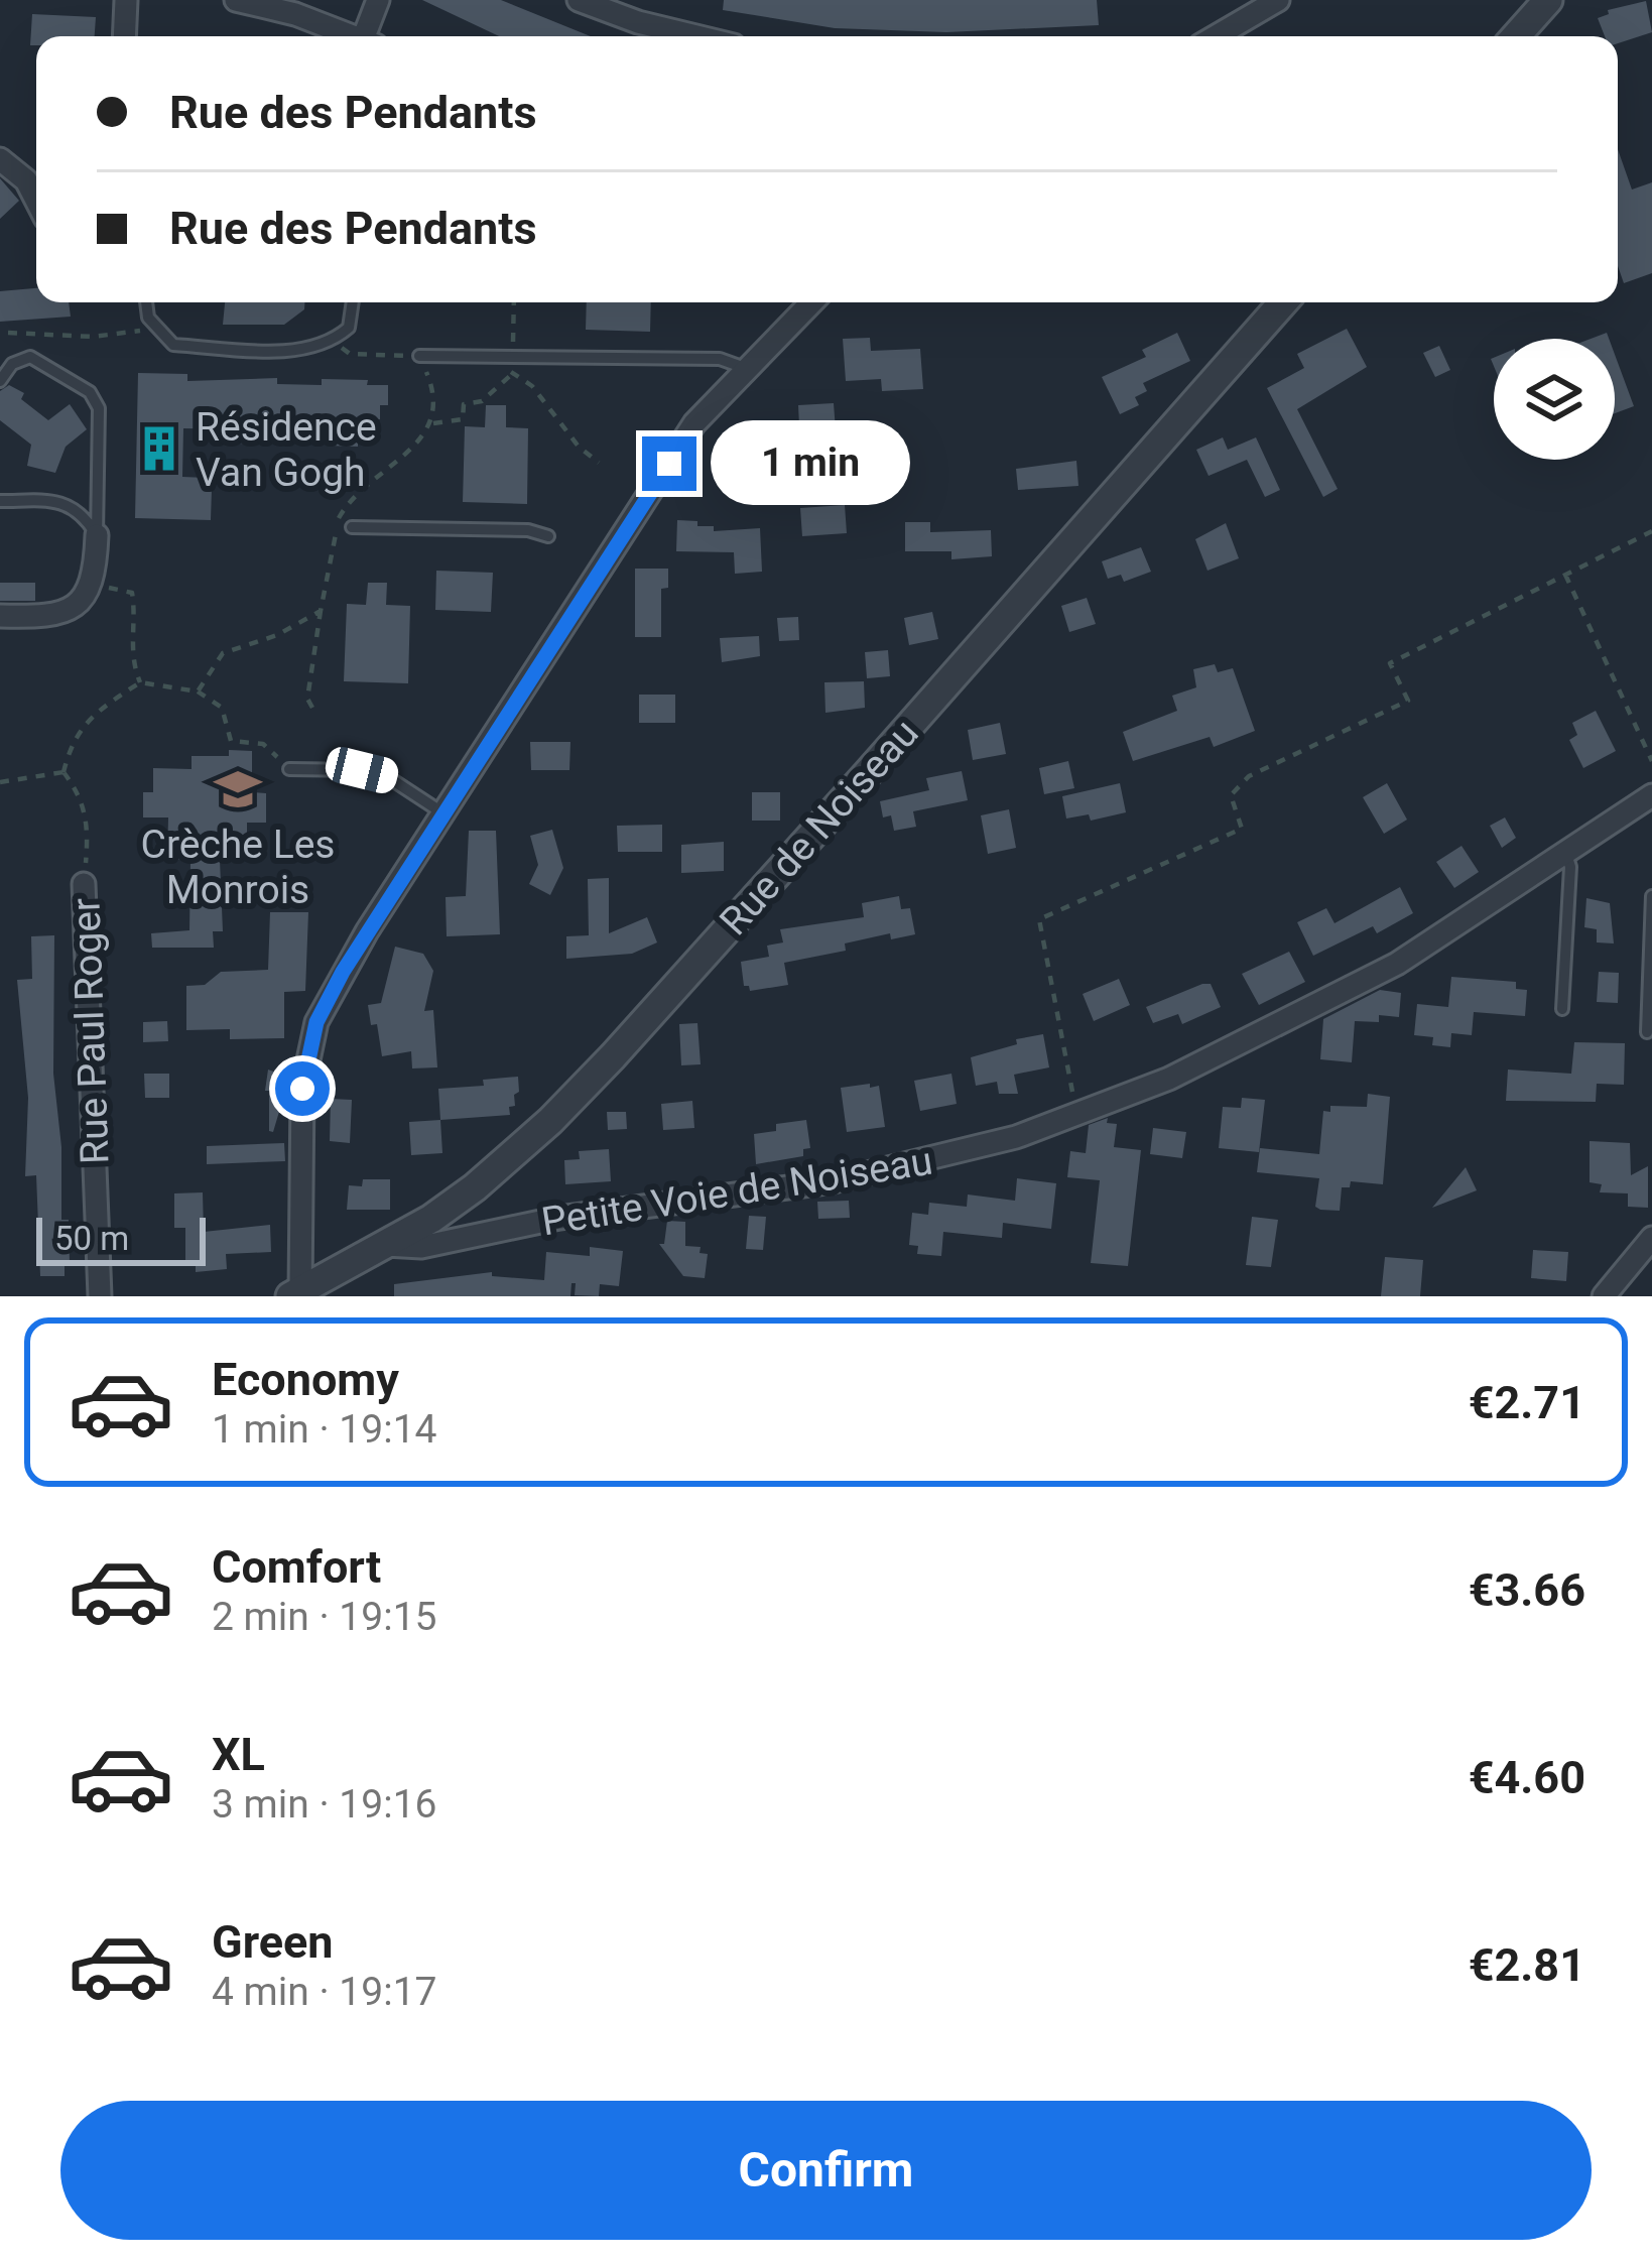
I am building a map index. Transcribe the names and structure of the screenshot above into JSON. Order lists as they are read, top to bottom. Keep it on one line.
{"streets":{"street":["Rue de Noiseau","Rue Paul Roger","Petite Voie de Noiseau"]},"crossings":[["Rue de Noiseau","Petite Voie de Noiseau"]],"places":{"building":["Résidence Van Gogh"],"school or university":["Crèche Les Monrois"]},"scale_bar":"50 m","page":{"banner":["Rue des Pendants","Rue des Pendants"],"bubble":"1 min","scale":"50 m","list":[{"name":"Economy","note":"1 min · 19:14","value":"€2.71"},{"name":"Comfort","note":"2 min · 19:15","value":"€3.66"},{"name":"XL","note":"3 min · 19:16","value":"€4.60"},{"name":"Green","note":"4 min · 19:17","value":"€2.81"}],"buttons":"Confirm"}}
